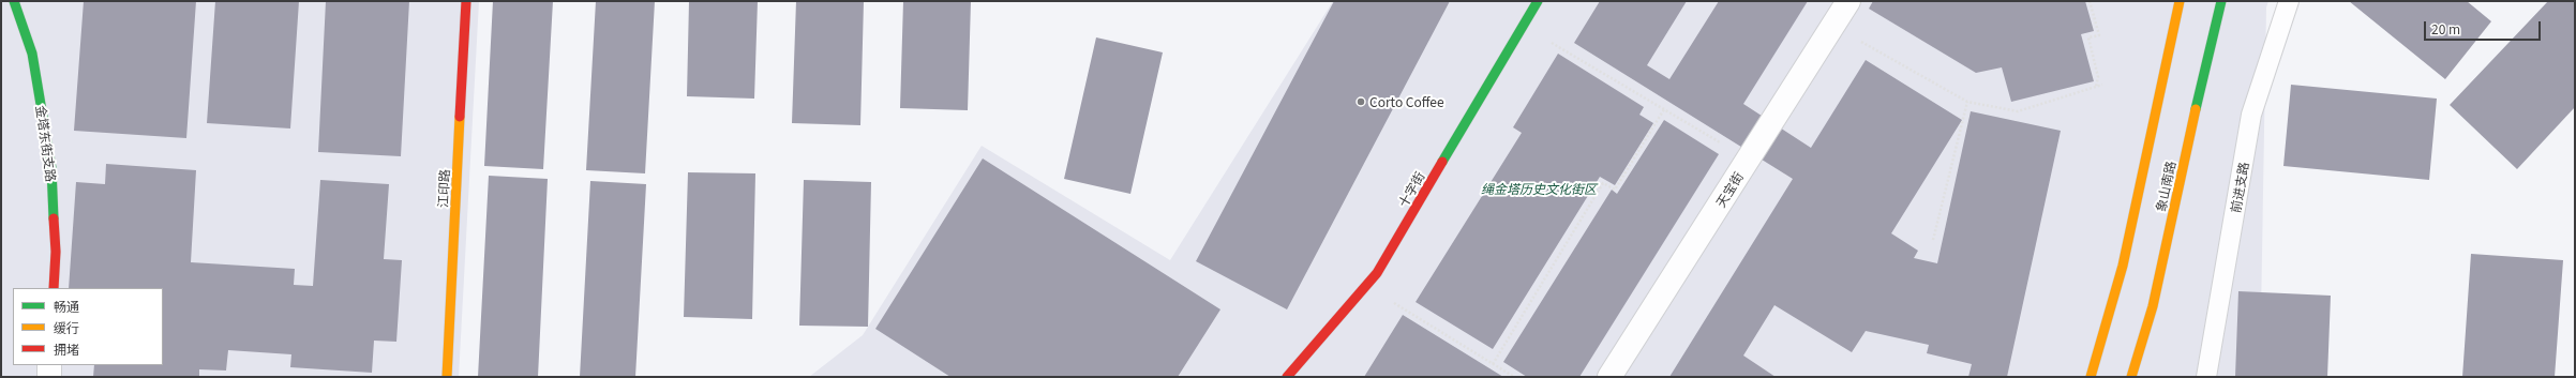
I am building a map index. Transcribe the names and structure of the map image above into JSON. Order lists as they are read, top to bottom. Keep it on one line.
{"streets":{"street":["金塔东街支路","象山南路","江印路","十字街","天宝街"],"lane":["前进支路"]},"parks":["绳金塔历史文化街区"],"places":["Corto Coffee"],"legend":["畅通","缓行","拥堵"],"scale_bar":"20 m"}
